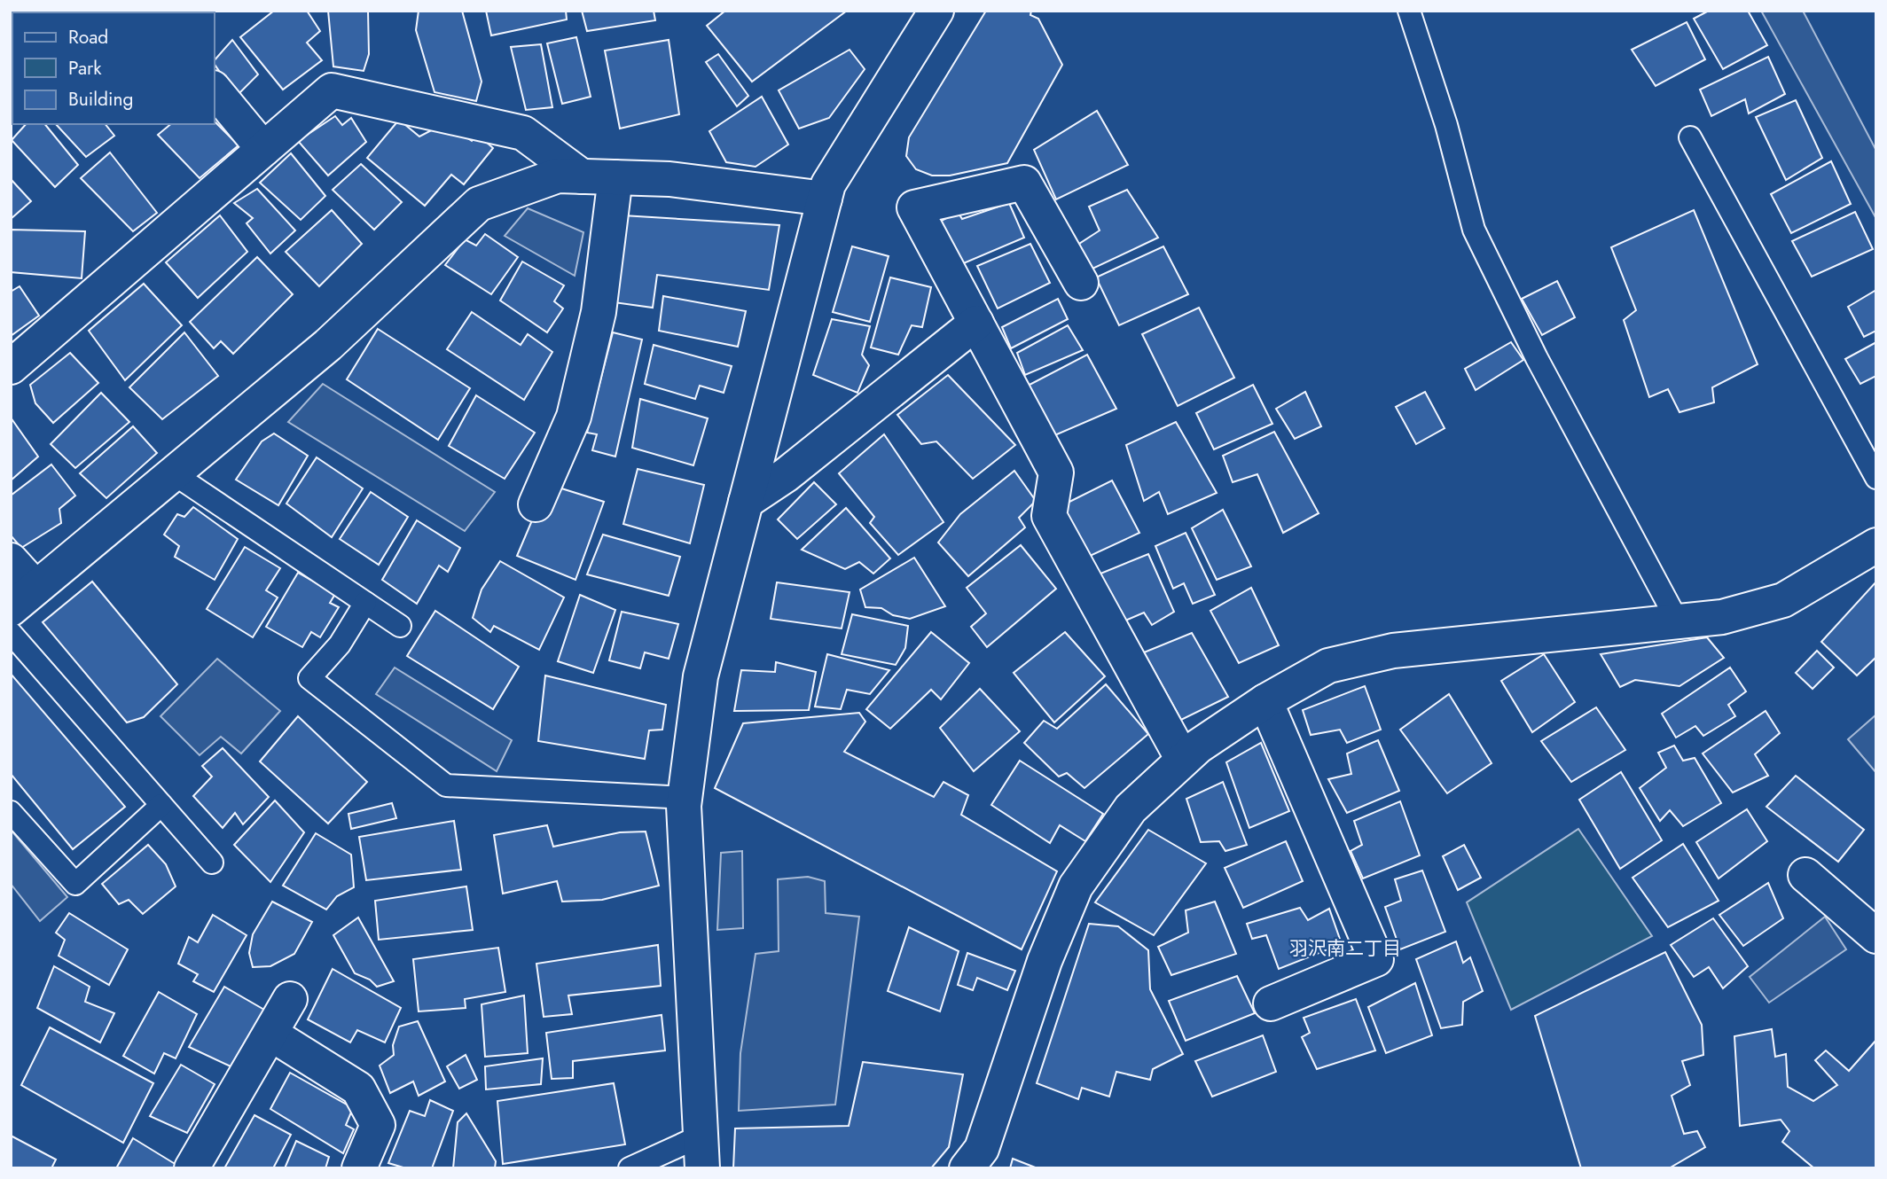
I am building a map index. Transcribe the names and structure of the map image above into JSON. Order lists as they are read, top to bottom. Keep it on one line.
{"districts":["羽沢南二丁目"],"legend":["Road","Park","Building"]}
